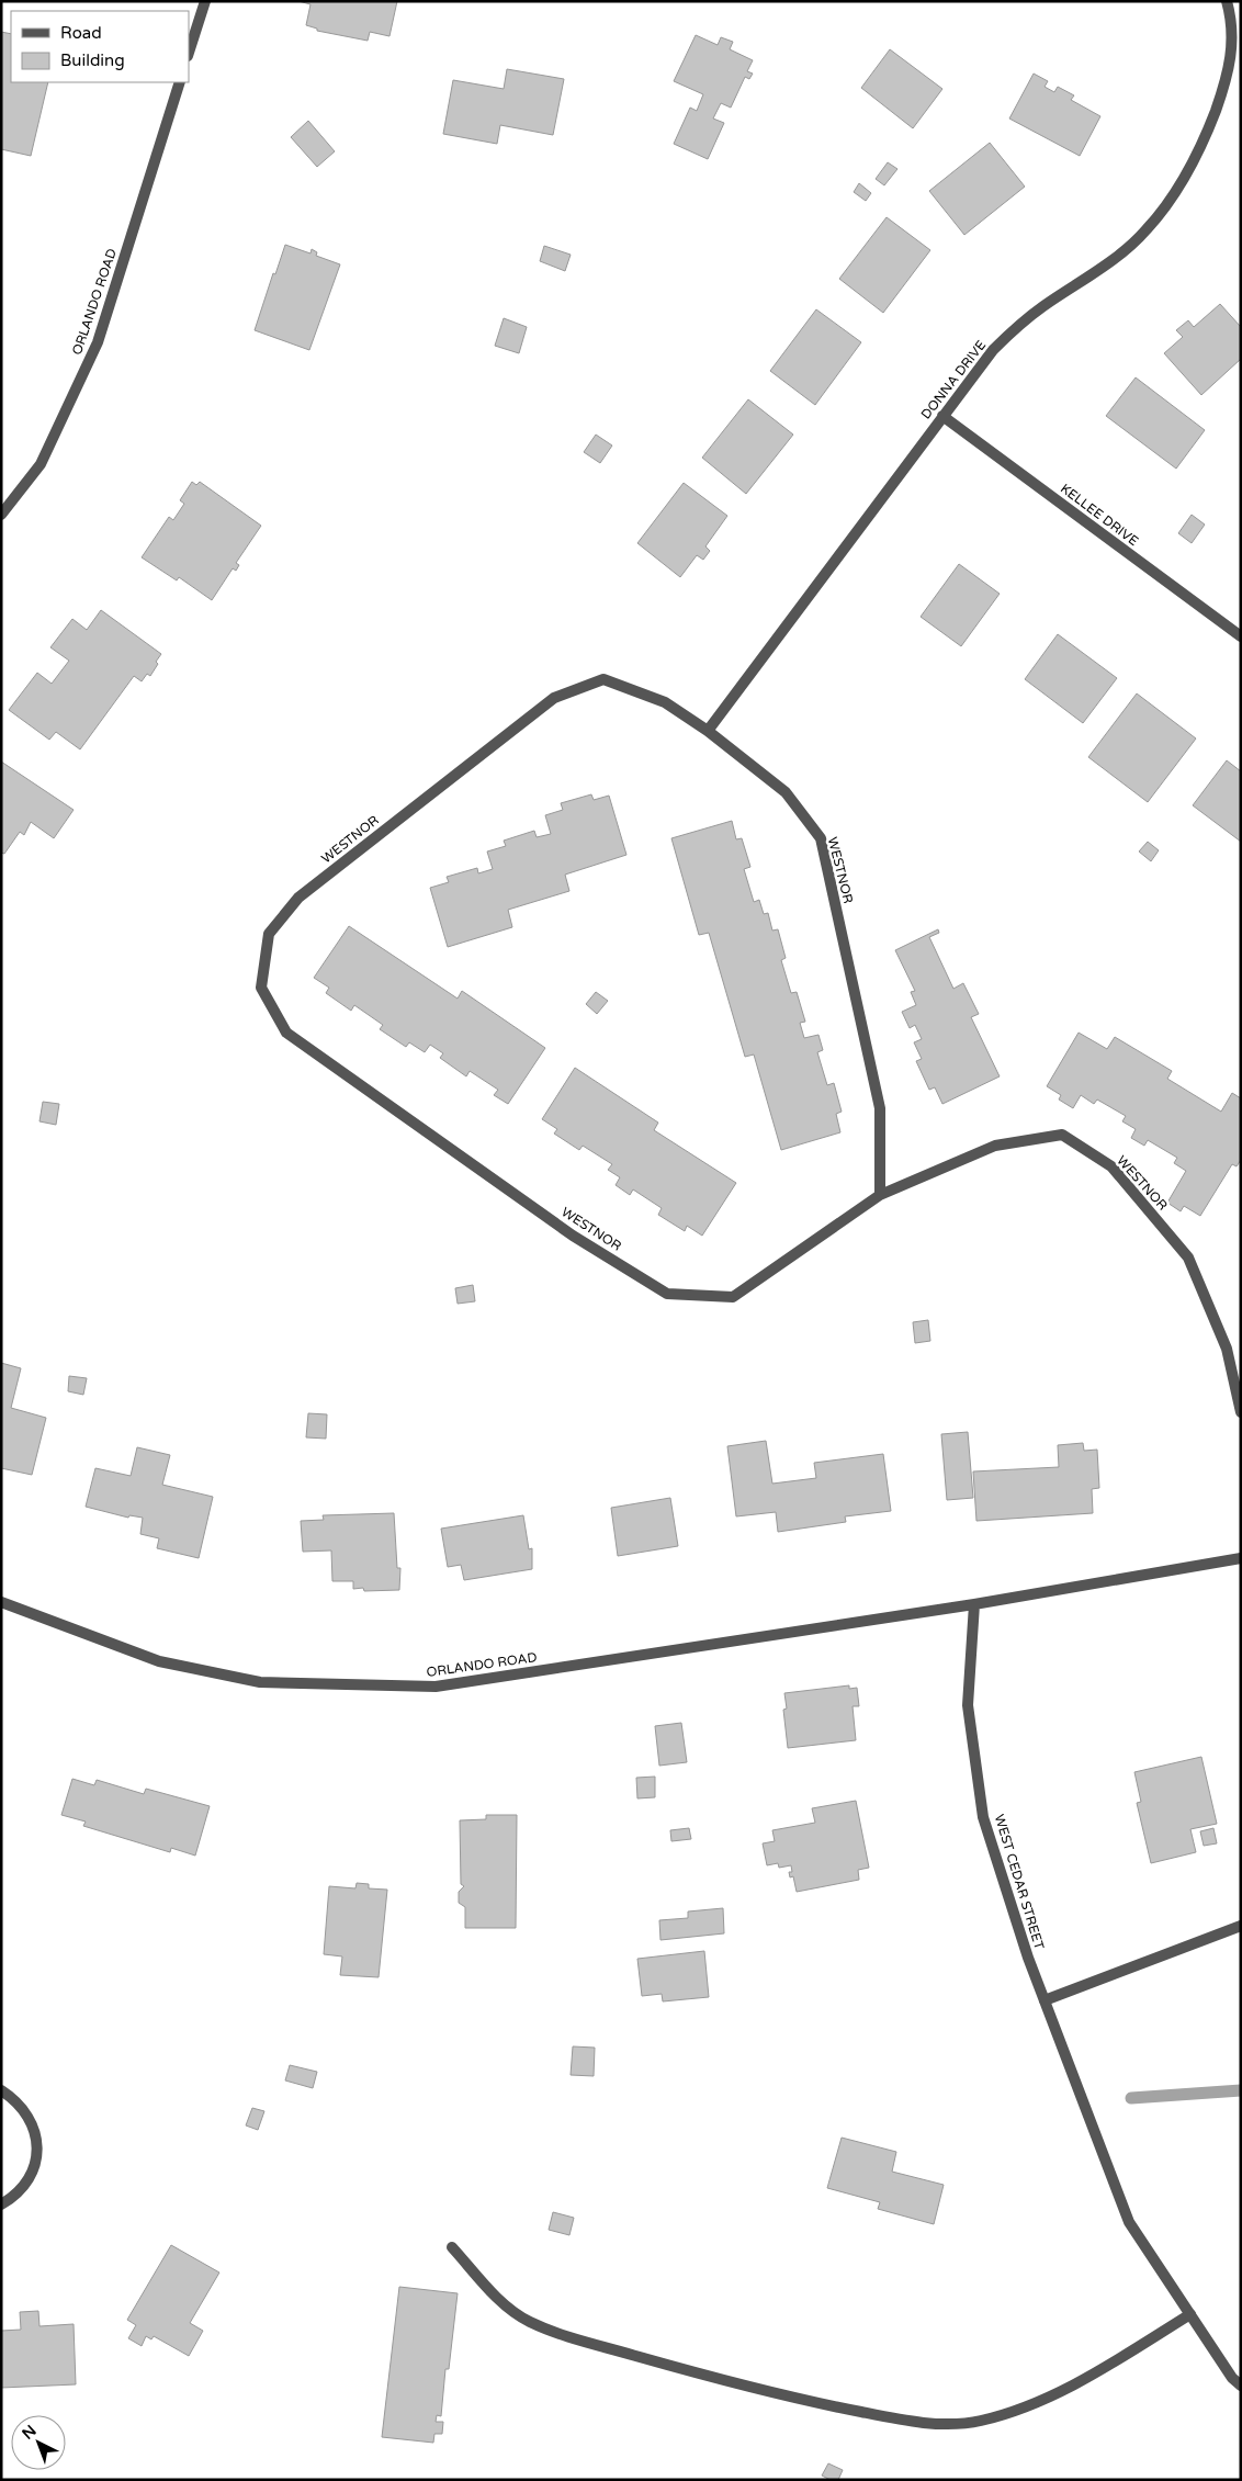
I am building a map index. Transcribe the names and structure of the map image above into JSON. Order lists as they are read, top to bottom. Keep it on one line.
{"streets":{"street":["ORLANDO ROAD","DONNA DRIVE","KELLEE DRIVE","WESTNOR","WEST CEDAR STREET"]},"crossings":[["ORLANDO ROAD","WEST CEDAR STREET"],["DONNA DRIVE","KELLEE DRIVE"],["DONNA DRIVE","WESTNOR"]],"legend":["Road","Building"],"north":"top left"}
